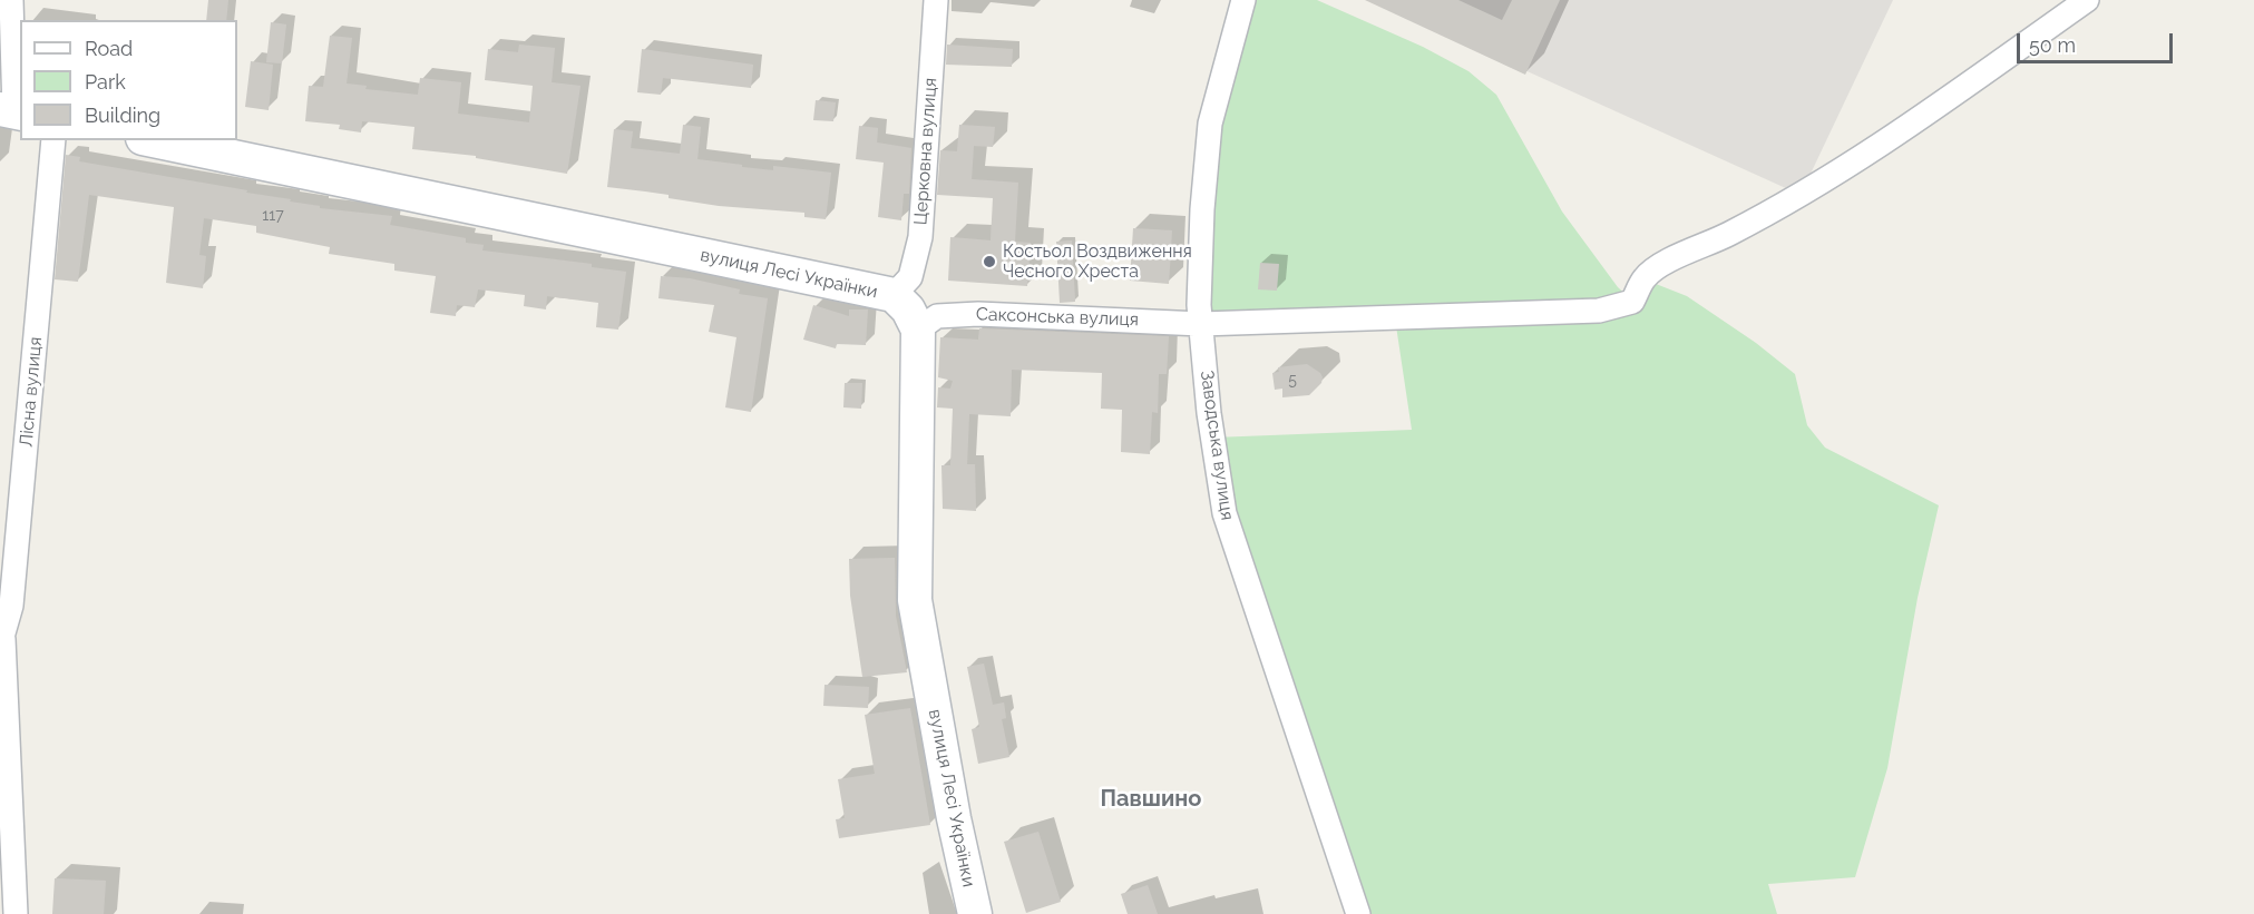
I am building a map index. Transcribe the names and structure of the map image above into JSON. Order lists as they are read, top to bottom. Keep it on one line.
{"streets":{"street":["Церковна вулиця","вулиця Лесі Українки","Саксонська вулиця","Лісна вулиця","Заводська вулиця"]},"crossings":[["Церковна вулиця","вулиця Лесі Українки"],["вулиця Лесі Українки","Саксонська вулиця"],["Саксонська вулиця","Заводська вулиця"]],"districts":["Павшино"],"places":["Костьол Воздвиження Чесного Хреста"],"house_numbers":["117","5"],"legend":["Road","Park","Building"],"scale_bar":"50 m"}
